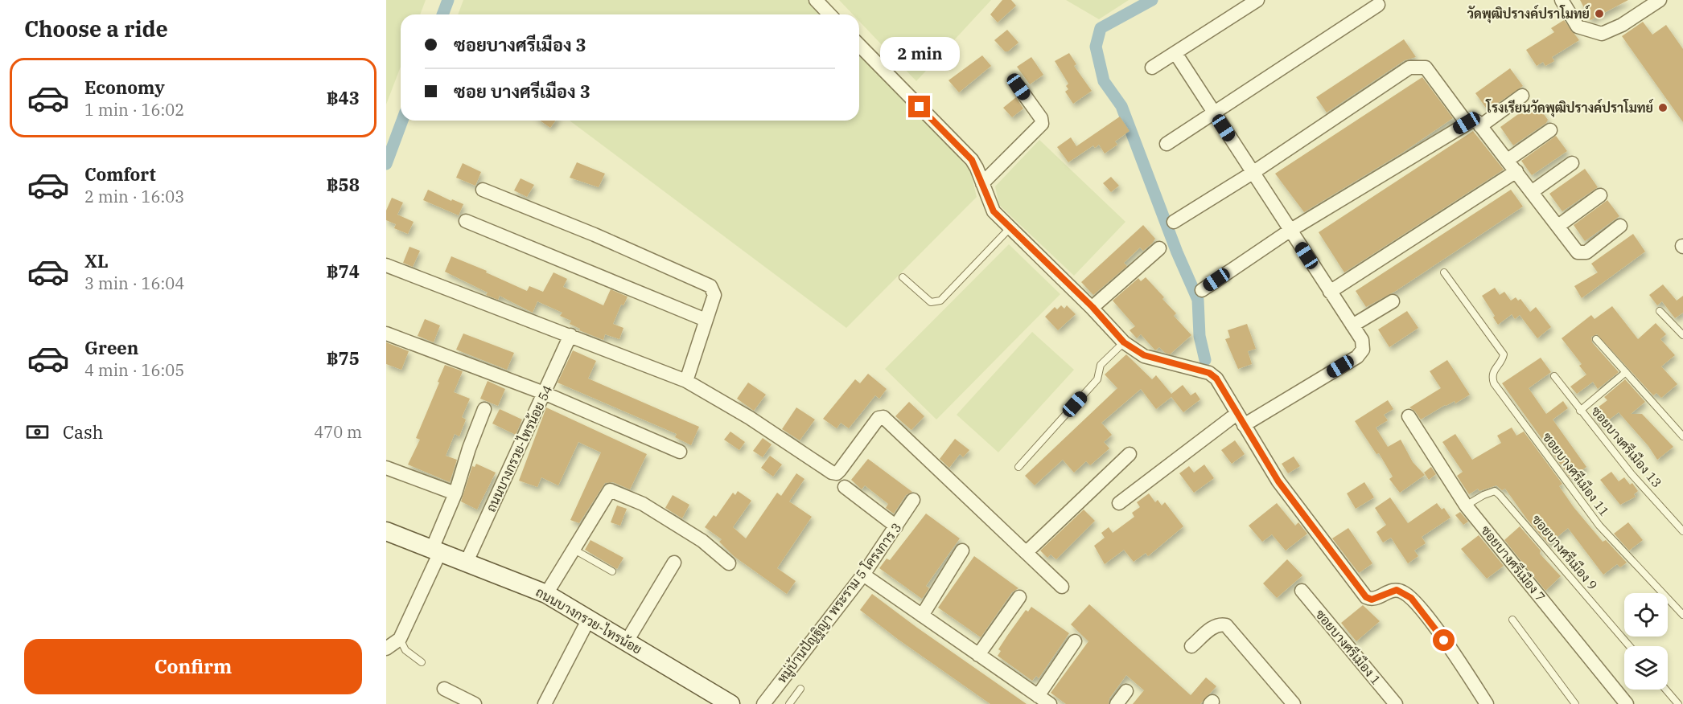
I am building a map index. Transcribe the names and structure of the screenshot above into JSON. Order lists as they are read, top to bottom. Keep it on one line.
{"streets":{"main road":["ถนนบางกรวย-ไทรน้อย"],"street":["ถนนบางกรวย-ไทรน้อย 54","ซอยบางศรีเมือง 7","หมู่บ้านปัญฐิญา พระราม 5 โครงการ 3","ซอยบางศรีเมือง 1"],"lane":["ซอยบางศรีเมือง 13","ซอยบางศรีเมือง 11","ซอยบางศรีเมือง 9"]},"crossings":[["ถนนบางกรวย-ไทรน้อย 54","ถนนบางกรวย-ไทรน้อย"],["ซอยบางศรีเมือง 9","ซอยบางศรีเมือง 7"]],"places":["วัดพุฒิปรางค์ปราโมทย์","โรงเรียนวัดพุฒิปรางค์ปราโมทย์"],"page":{"heading":"Choose a ride","banner":["ซอยบางศรีเมือง 3","ซอย บางศรีเมือง 3"],"bubble":"2 min","list":[{"name":"Economy","note":"1 min · 16:02","value":"฿43"},{"name":"Comfort","note":"2 min · 16:03","value":"฿58"},{"name":"XL","note":"3 min · 16:04","value":"฿74"},{"name":"Green","note":"4 min · 16:05","value":"฿75"}],"pay":["Cash","470 m"],"buttons":"Confirm"}}
